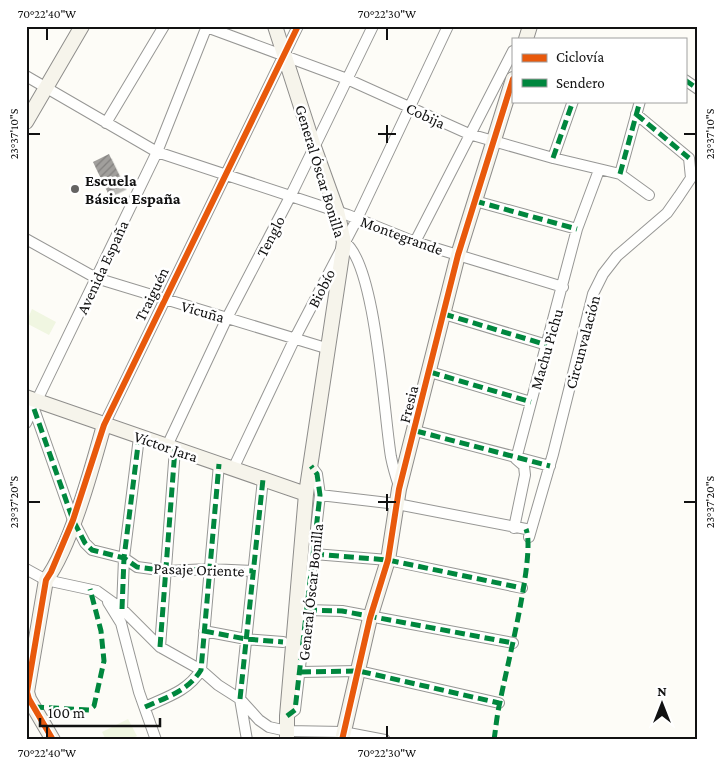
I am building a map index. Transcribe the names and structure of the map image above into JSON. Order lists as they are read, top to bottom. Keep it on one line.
{"streets":{"street":["Cobija","General Óscar Bonilla","Montegrande","Tenglo","Avenida España","Biobío","Traiguén","Vicuña","Circunvalación","Machu Pichu","Fresia","Víctor Jara","Pasaje Oriente"]},"crossings":[["Cobija","General Óscar Bonilla"],["Cobija","Tenglo"],["Cobija","Avenida España"],["Cobija","Biobío"],["Cobija","Traiguén"],["Cobija","Machu Pichu"],["Cobija","Fresia"],["General Óscar Bonilla","Montegrande"],["General Óscar Bonilla","Tenglo"],["General Óscar Bonilla","Biobío"],["General Óscar Bonilla","Traiguén"],["General Óscar Bonilla","Vicuña"],["General Óscar Bonilla","Víctor Jara"],["Montegrande","Tenglo"],["Montegrande","Avenida España"],["Montegrande","Biobío"],["Montegrande","Traiguén"],["Montegrande","Machu Pichu"],["Montegrande","Fresia"],["Tenglo","Vicuña"],["Tenglo","Víctor Jara"],["Tenglo","Pasaje Oriente"],["Avenida España","Vicuña"],["Avenida España","Víctor Jara"],["Avenida España","Pasaje Oriente"],["Biobío","Vicuña"],["Biobío","Víctor Jara"],["Traiguén","Vicuña"],["Traiguén","Víctor Jara"],["Traiguén","Pasaje Oriente"],["Circunvalación","Víctor Jara"],["Fresia","Víctor Jara"],["Víctor Jara","Pasaje Oriente"]],"places":["Escuela Básica España"],"legend":["Ciclovía","Sendero"],"scale_bar":"100 m","north":"top","coordinates":["70°22'40\"W","70°22'30\"W","23°37'10\"S","23°37'20\"S"]}
